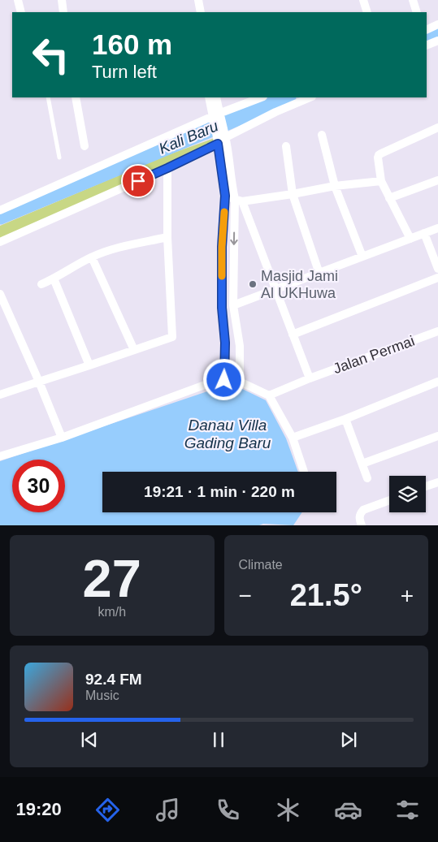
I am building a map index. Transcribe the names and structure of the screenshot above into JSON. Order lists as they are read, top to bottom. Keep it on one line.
{"streets":{"street":["Jalan Permai"]},"water":["Kali Baru","Danau Villa Gading Baru"],"places":["Masjid Jami Al UKHuwa"],"page":{"turn":["160 m","Turn left"],"limit":"30","trip":"19:21 · 1 min · 220 m","tile":[["27","km/h"],"Climate"],"heat":["−","21.5°","+"],"song":["92.4 FM","Music"],"tabs":"19:20"}}
